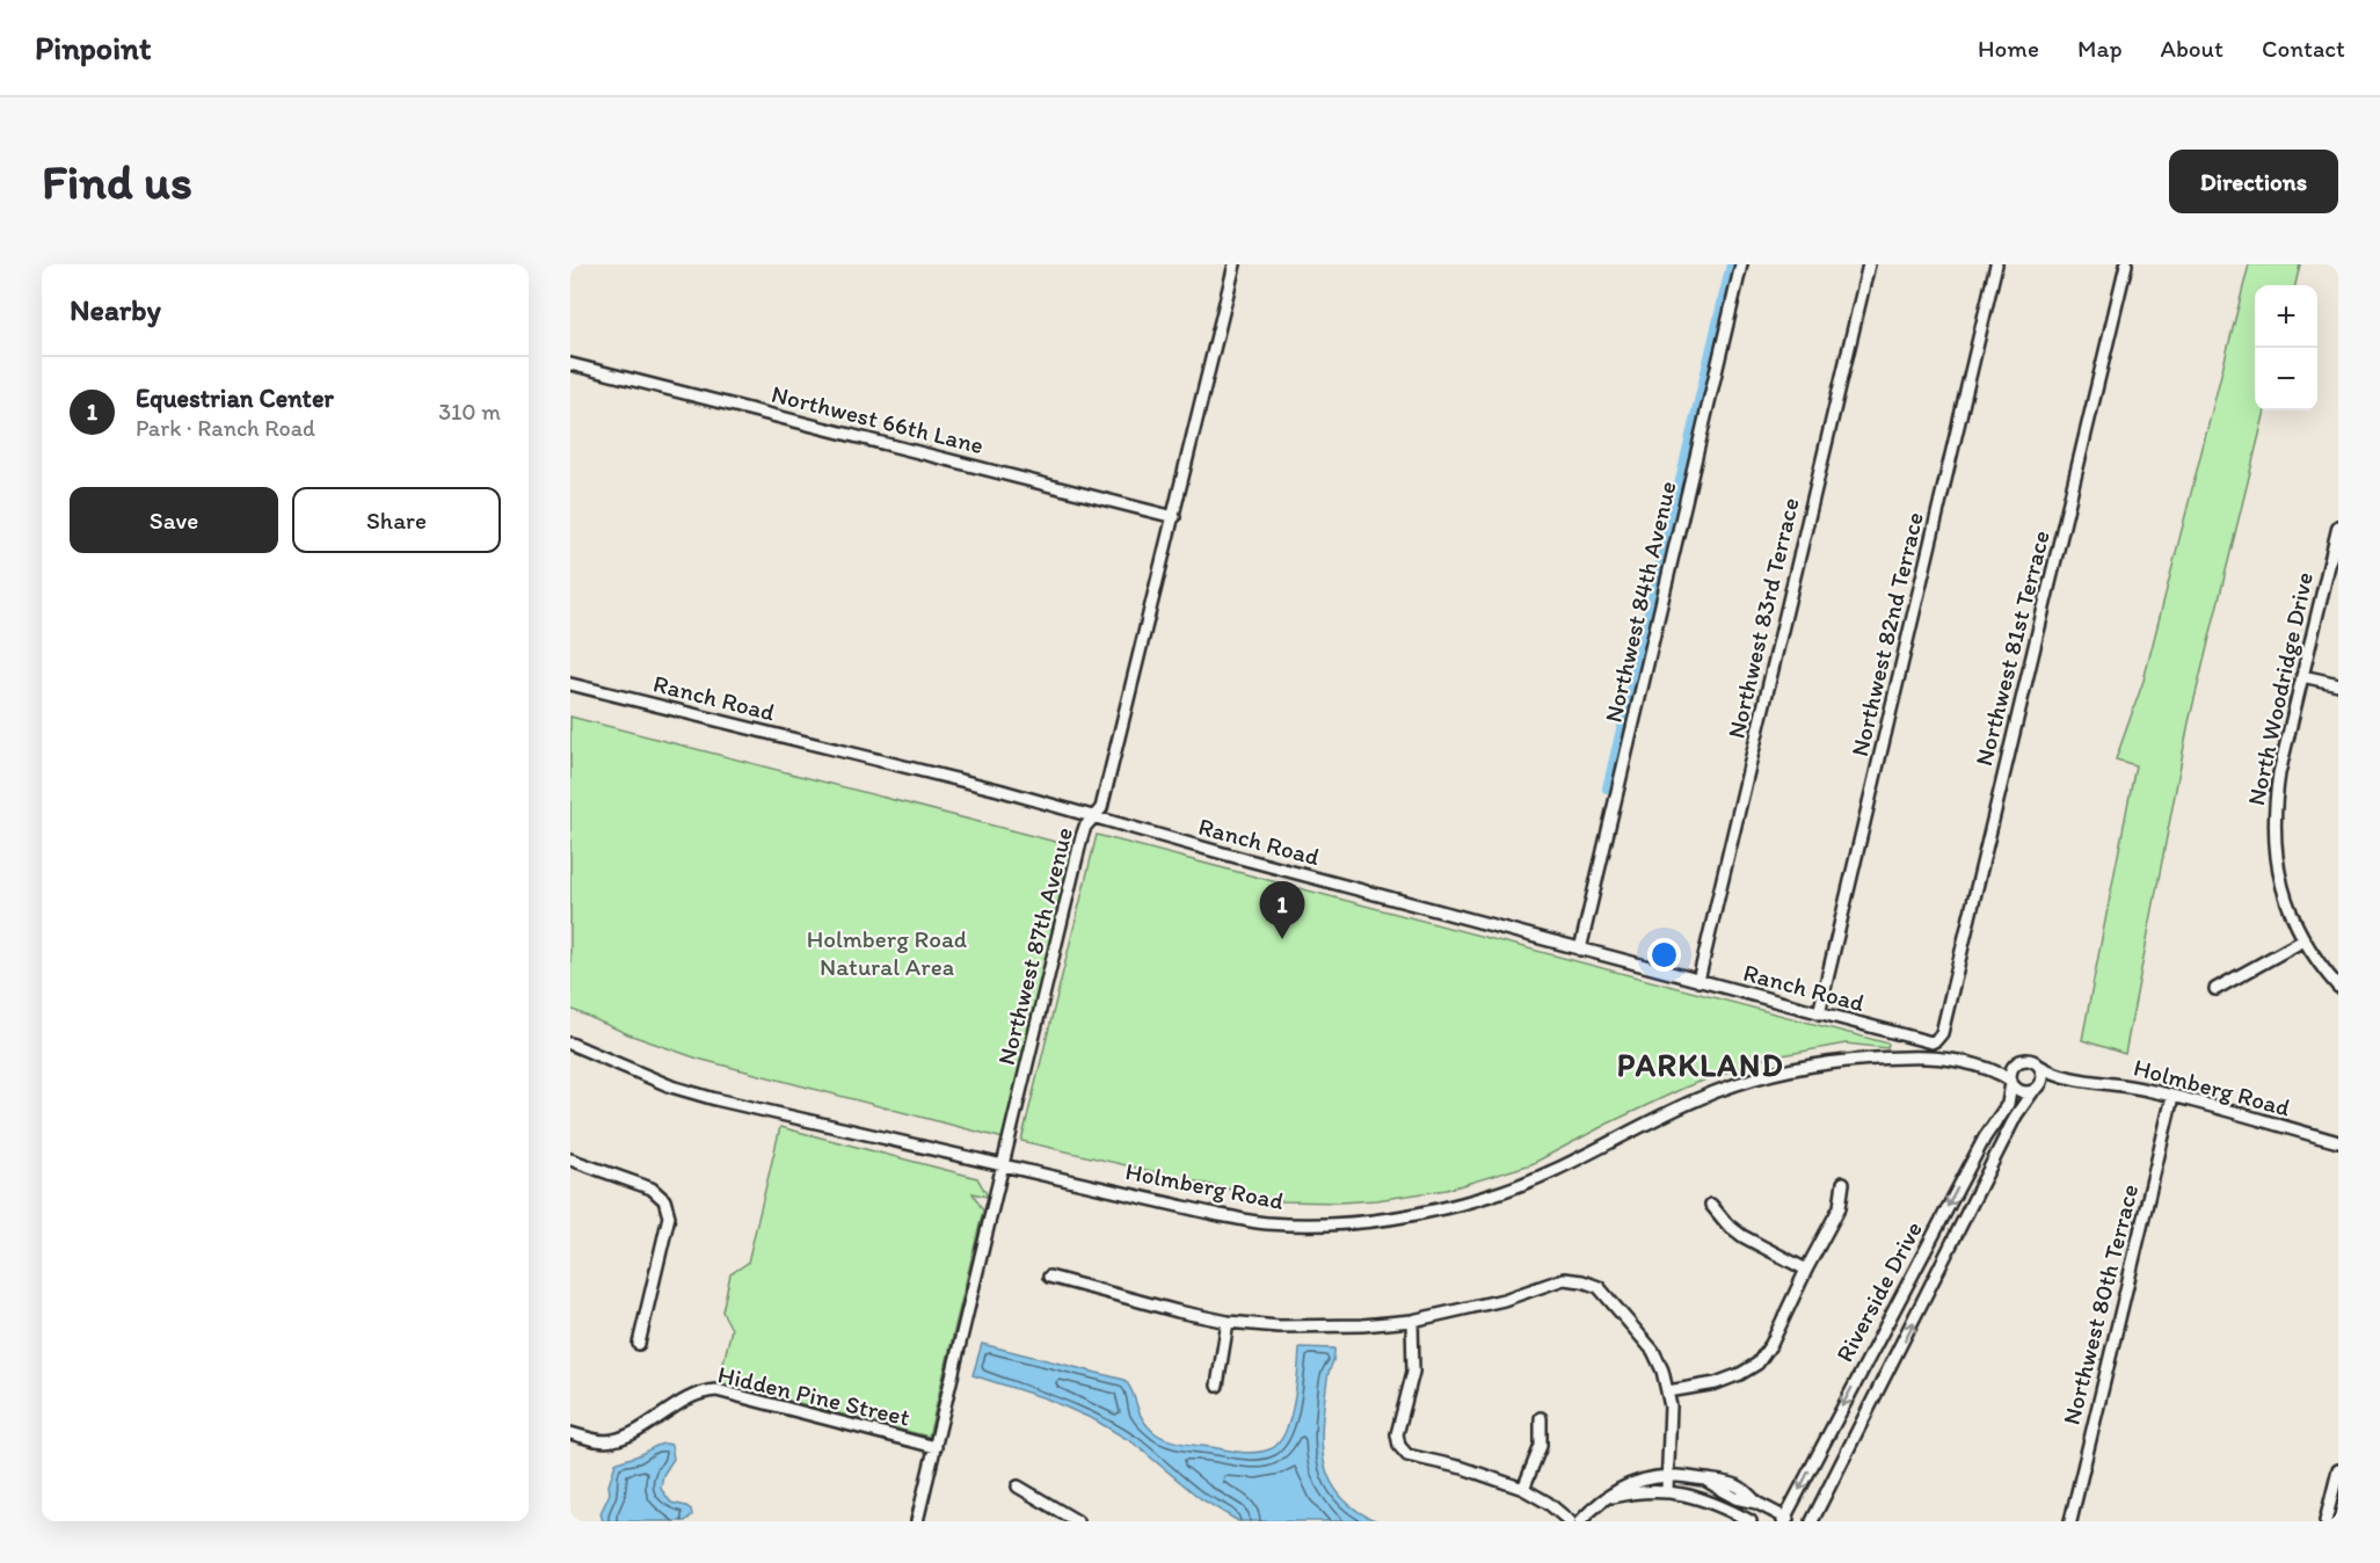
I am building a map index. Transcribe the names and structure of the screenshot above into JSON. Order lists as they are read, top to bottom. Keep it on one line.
{"streets":{"street":["Northwest 66th Lane","Northwest 84th Avenue","Northwest 83rd Terrace","Northwest 82nd Terrace","Northwest 81st Terrace","North Woodridge Drive","Ranch Road","Northwest 87th Avenue","Holmberg Road","Riverside Drive","Northwest 80th Terrace","Hidden Pine Street"]},"crossings":[["Northwest 66th Lane","Northwest 87th Avenue"],["Northwest 84th Avenue","Ranch Road"],["Northwest 83rd Terrace","Ranch Road"],["Northwest 82nd Terrace","Ranch Road"],["Northwest 81st Terrace","Ranch Road"],["Ranch Road","Northwest 87th Avenue"],["Northwest 87th Avenue","Holmberg Road"],["Northwest 87th Avenue","Hidden Pine Street"],["Holmberg Road","Riverside Drive"],["Holmberg Road","Northwest 80th Terrace"]],"districts":["PARKLAND"],"parks":["Holmberg Road Natural Area"],"page":{"header":"Pinpoint","nav":["Home","Map","About","Contact"],"buttons":["Directions",["Save","Share"]],"title":"Find us","heading":"Nearby","map_buttons":["+","−"],"list":[{"mark":"1","name":"Equestrian Center","note":"Park · Ranch Road","value":"310 m"}],"pins":"1"}}
